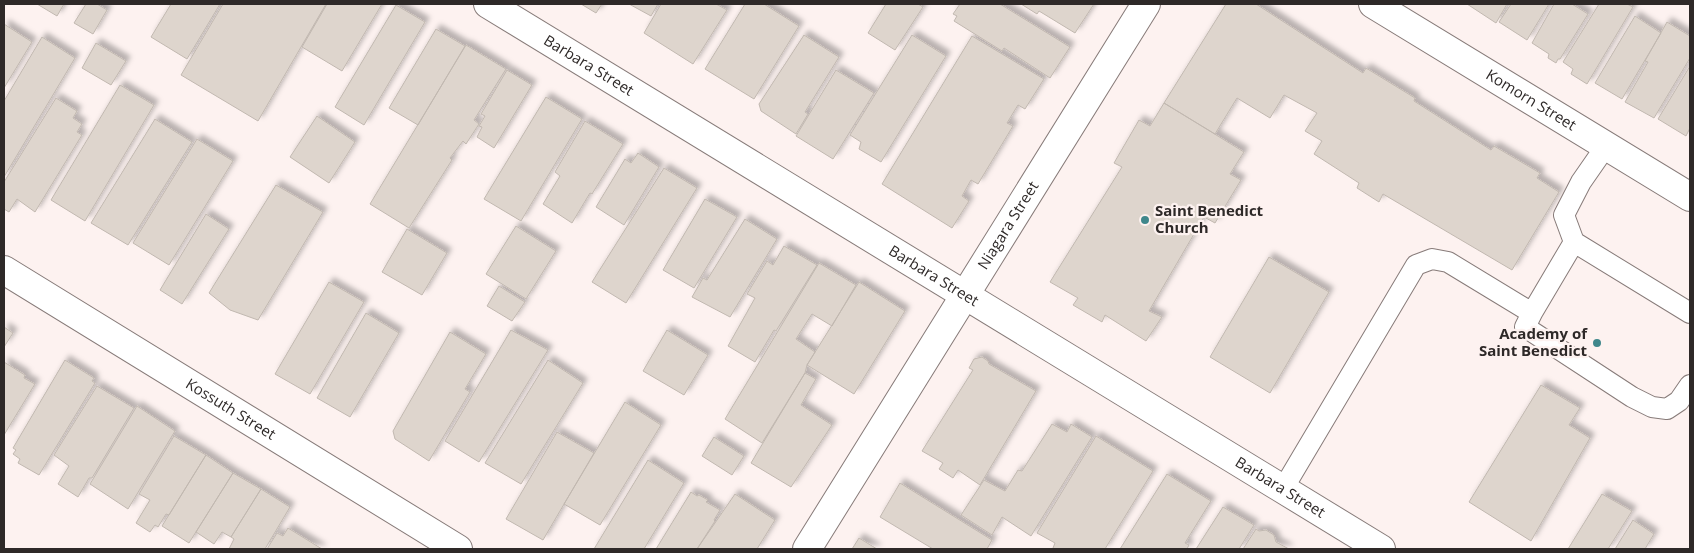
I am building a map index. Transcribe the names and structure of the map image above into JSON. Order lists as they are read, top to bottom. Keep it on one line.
{"streets":{"street":["Barbara Street","Komorn Street","Niagara Street","Kossuth Street"]},"crossings":[["Barbara Street","Niagara Street"]],"places":["Saint Benedict Church","Academy of Saint Benedict"]}
